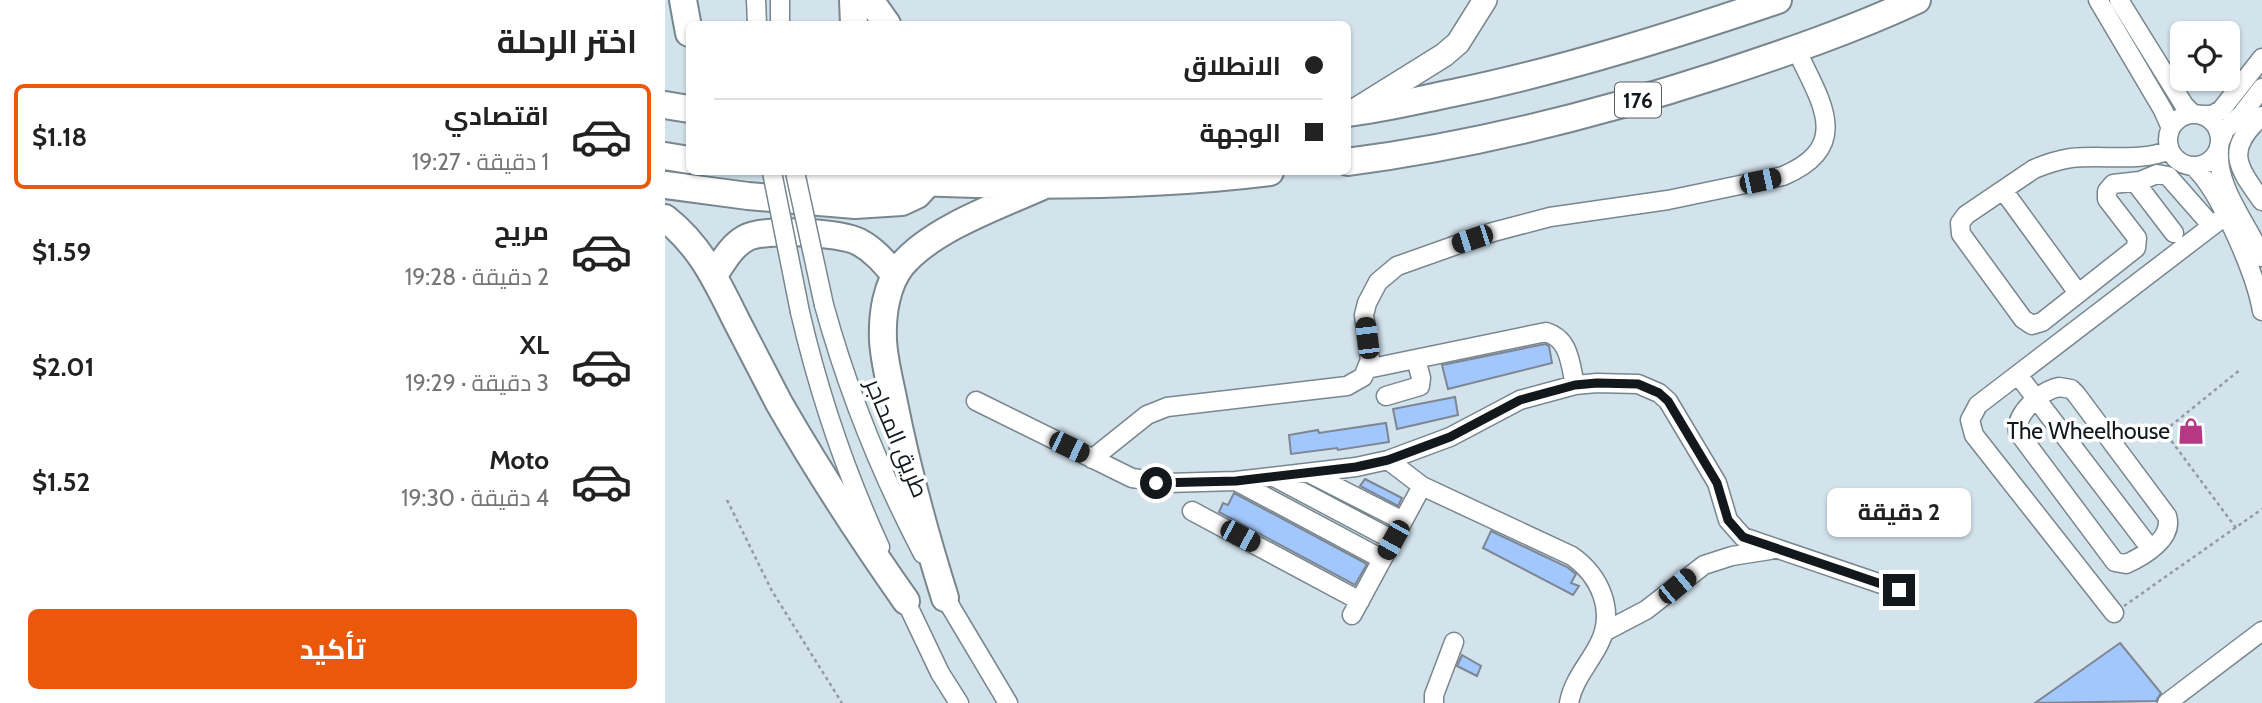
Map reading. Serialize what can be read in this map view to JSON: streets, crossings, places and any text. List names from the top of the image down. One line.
{"streets":{"highway":["176"],"street":["طريق المحاجر"]},"places":{"shop":["The Wheelhouse"]},"page":{"heading":"اختر الرحلة","banner":["الانطلاق","الوجهة"],"list":[{"name":"اقتصادي","note":"1 دقيقة · 19:27","value":"$1.18"},{"name":"مريح","note":"2 دقيقة · 19:28","value":"$1.59"},{"name":"XL","note":"3 دقيقة · 19:29","value":"$2.01"},{"name":"Moto","note":"4 دقيقة · 19:30","value":"$1.52"}],"bubble":"2 دقيقة","buttons":"تأكيد"}}
